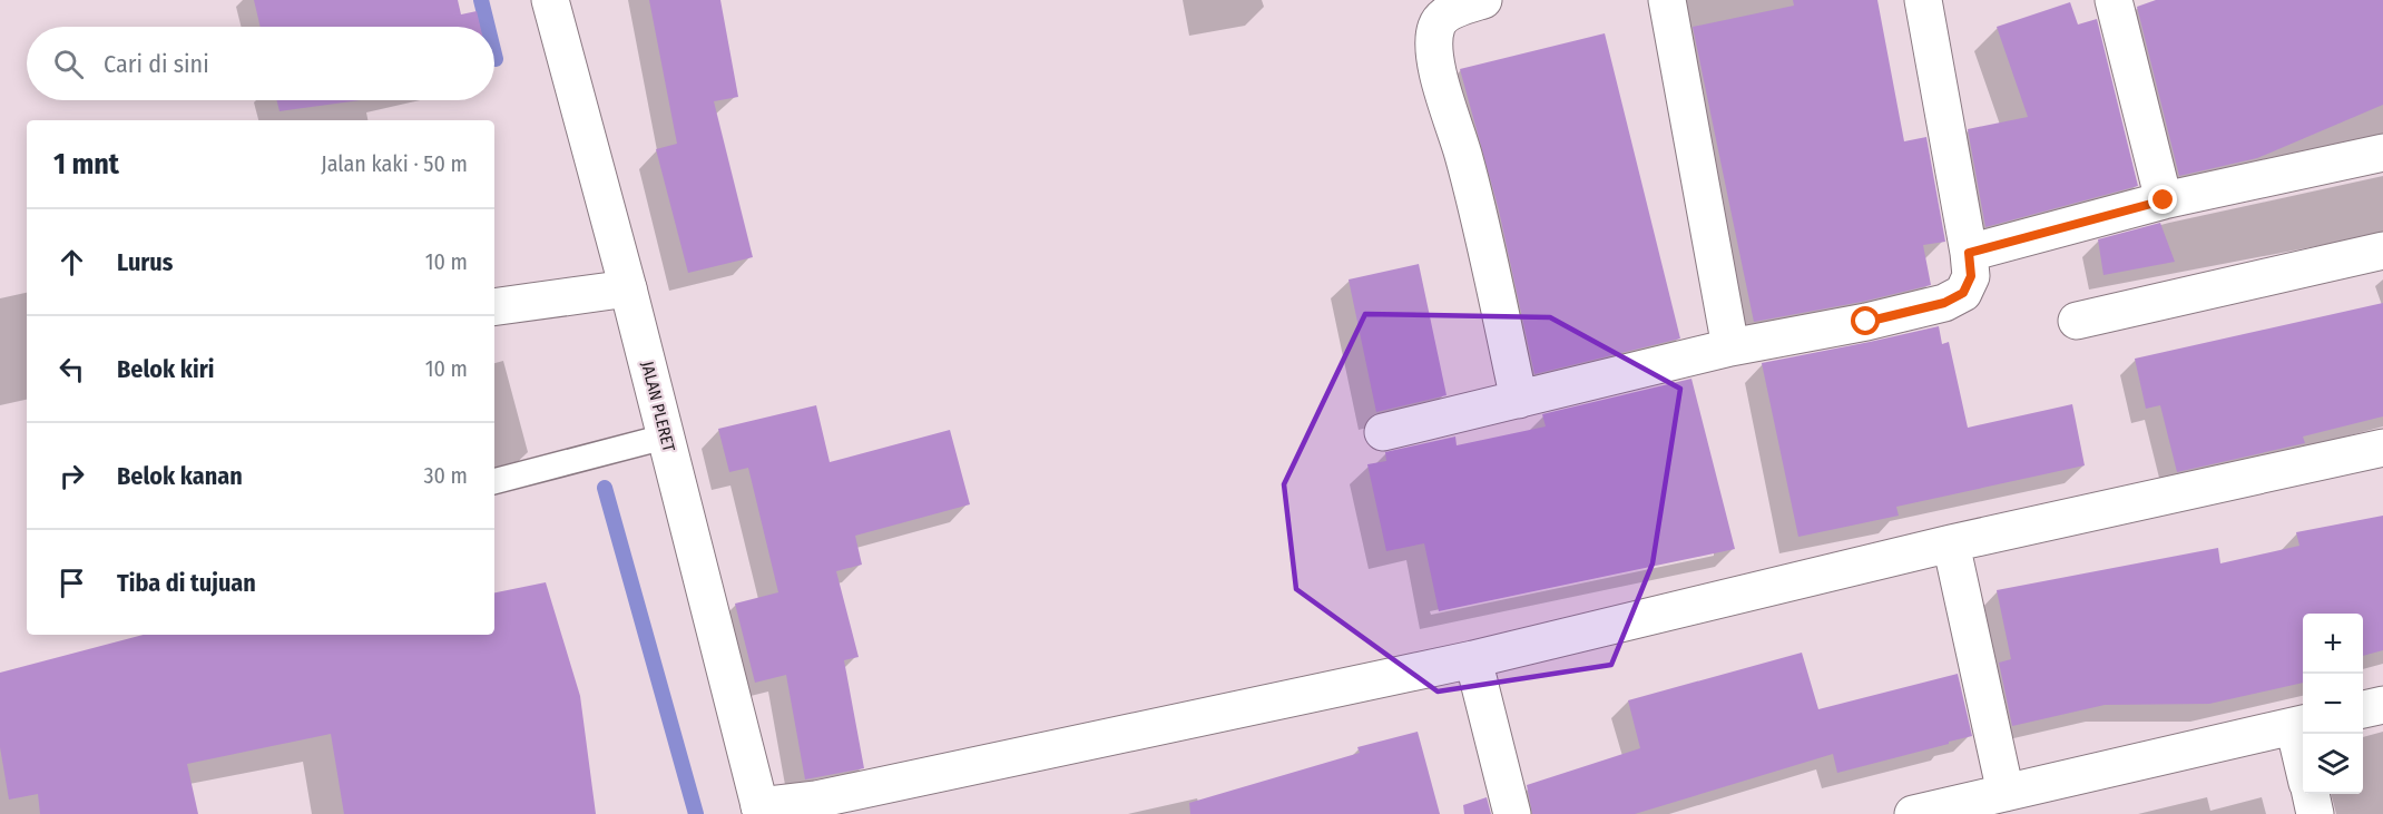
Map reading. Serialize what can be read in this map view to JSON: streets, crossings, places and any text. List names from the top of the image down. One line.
{"streets":{"street":["JALAN PLERET"]},"page":{"search":"Cari di sini","heading":["1 mnt","Jalan kaki · 50 m"],"list":[["Lurus","10 m"],["Belok kiri","10 m"],["Belok kanan","30 m"],"Tiba di tujuan"],"map_buttons":["+","−"]}}
